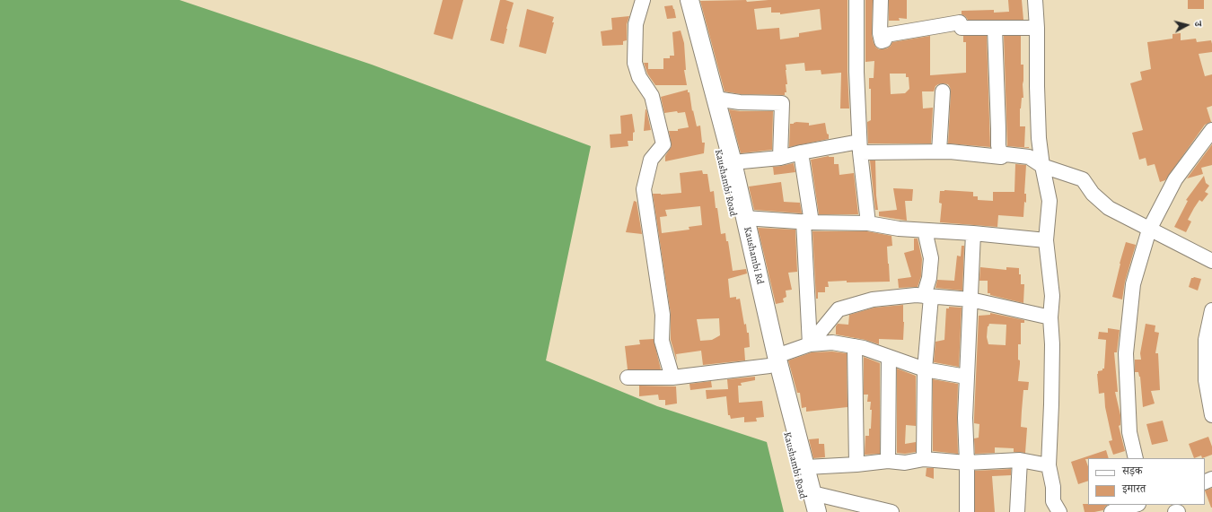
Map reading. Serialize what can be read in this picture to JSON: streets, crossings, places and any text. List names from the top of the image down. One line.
{"streets":{"main road":["Kaushambi Road","Kaushambi Rd"]},"crossings":[["Kaushambi Road","Kaushambi Rd"]],"legend":["सड़क","इमारत"],"north":"right"}
